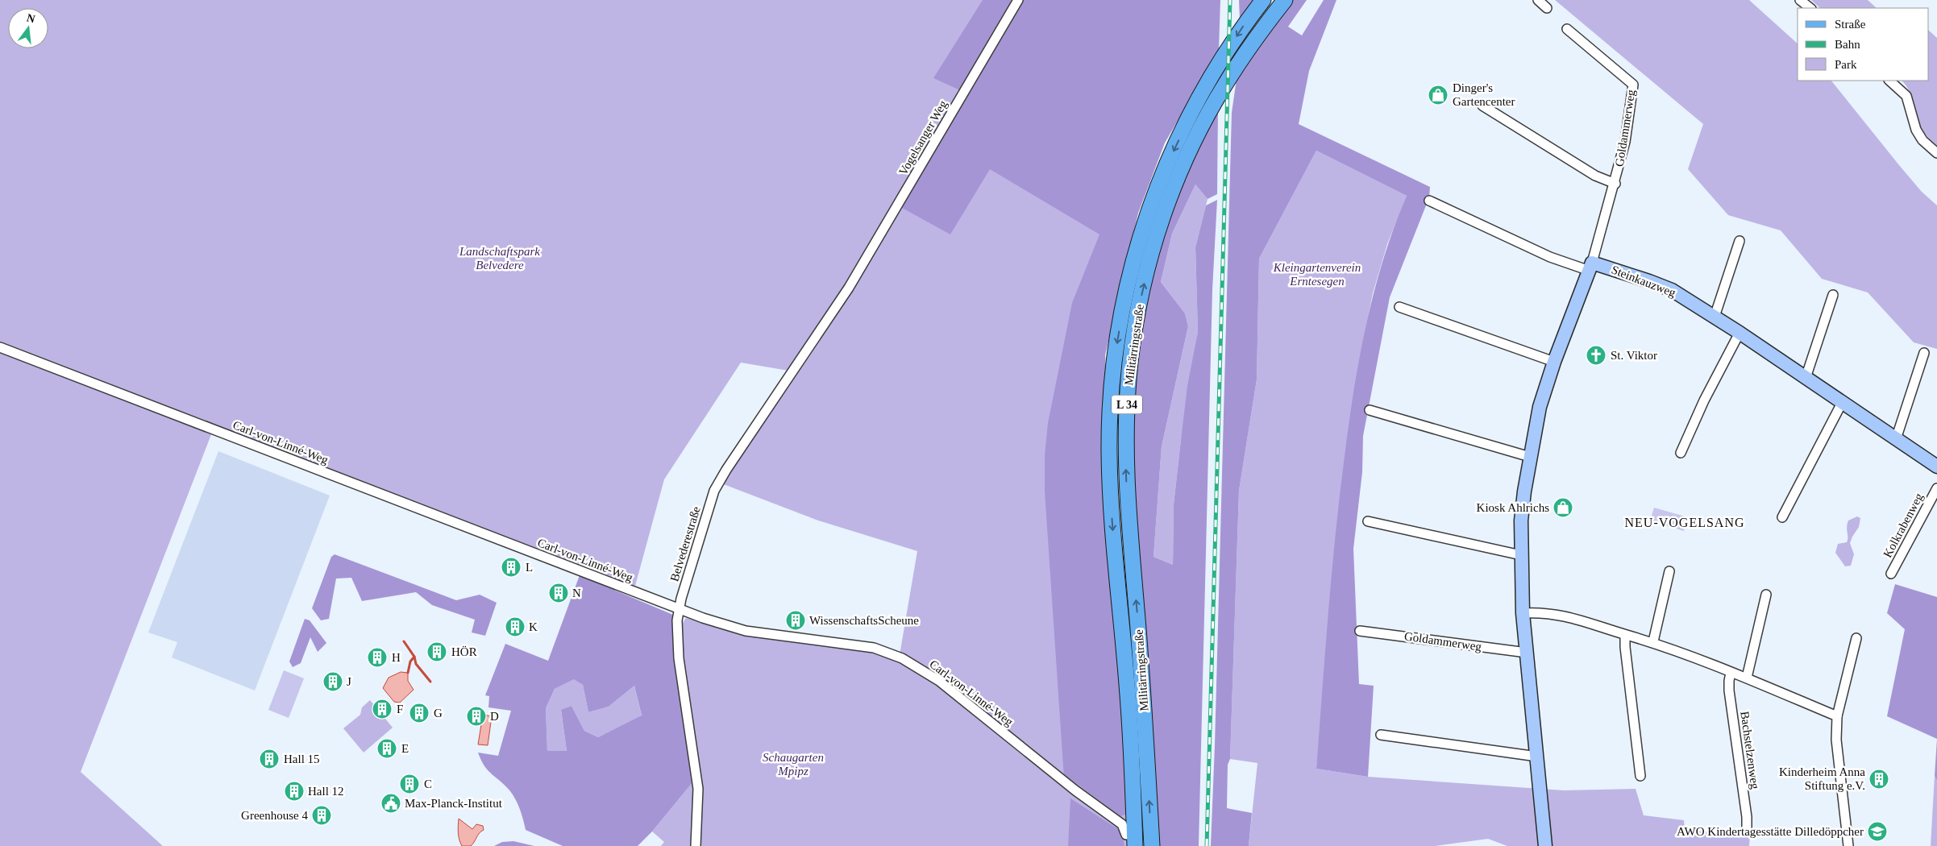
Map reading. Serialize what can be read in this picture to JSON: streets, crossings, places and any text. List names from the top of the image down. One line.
{"streets":{"main road":["Militärringstraße","L 34"],"street":["Goldammerweg","Vogelsanger Weg","Steinkauzweg","Carl-von-Linné-Weg","Kolkrabenweg","Belvederestraße","Bachstelzenweg"]},"crossings":[["Goldammerweg","Steinkauzweg"],["Vogelsanger Weg","Belvederestraße"],["Militärringstraße","Carl-von-Linné-Weg"],["Carl-von-Linné-Weg","Belvederestraße"]],"districts":["NEU-VOGELSANG"],"parks":["Landschaftspark Belvedere","Kleingartenverein Erntesegen","Schaugarten Mpipz"],"places":{"shop":["Dinger's Gartencenter","Kiosk Ahlrichs"],"church":["St. Viktor"],"building":["L","N","WissenschaftsScheune","K","HÖR","H","J","F","G","D","E","Hall 15","Kinderheim Anna Stiftung e.V.","C","Hall 12","Greenhouse 4"],"public building":["Max-Planck-Institut"],"school or university":["AWO Kindertagesstätte Dilledöppcher"]},"legend":["Straße","Bahn","Park"],"north":"top"}
